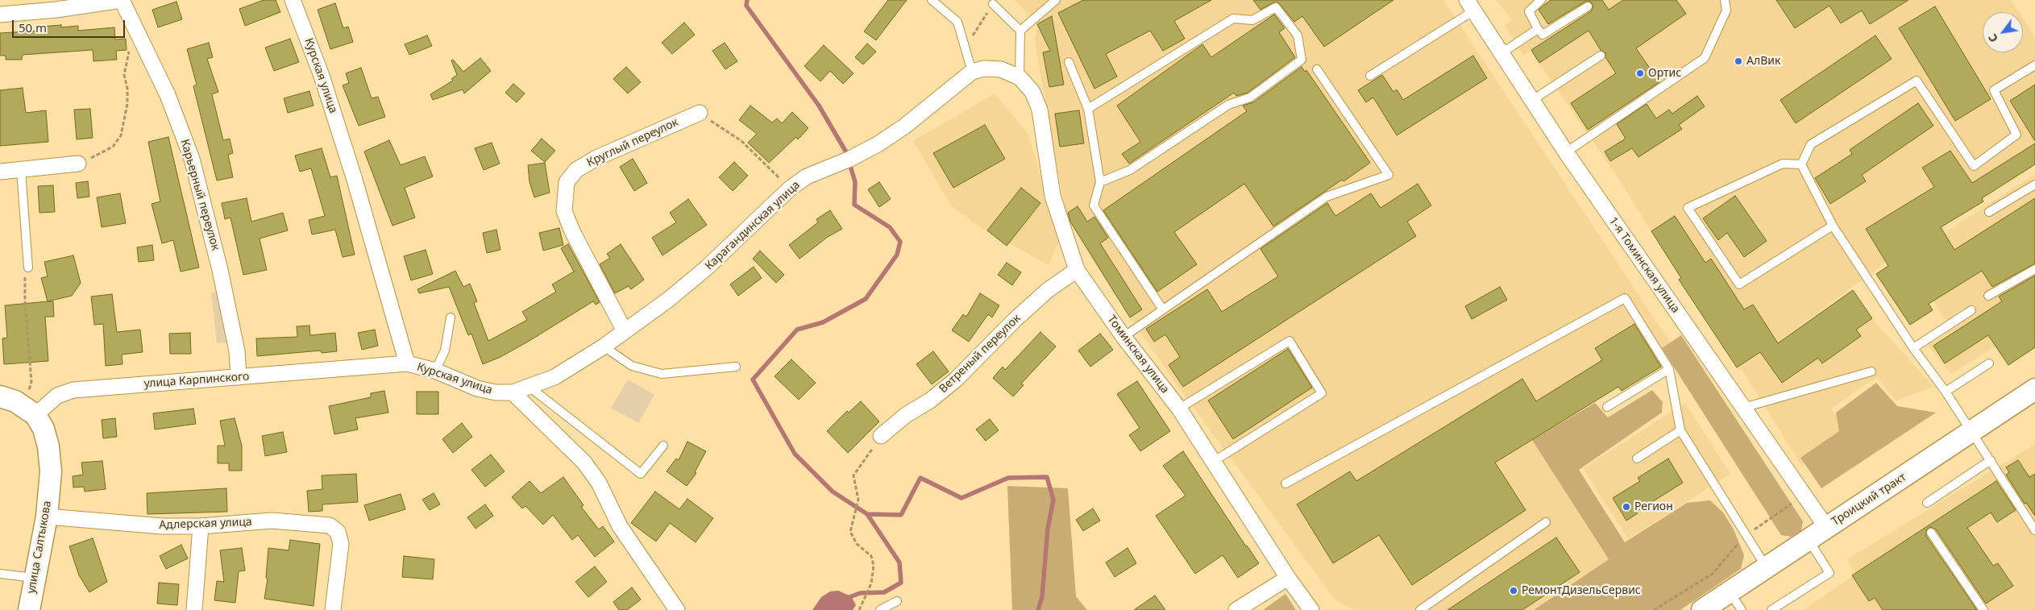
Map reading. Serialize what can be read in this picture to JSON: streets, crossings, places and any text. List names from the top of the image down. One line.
{"streets":{"main road":["Троицкий тракт","улица Салтыкова"],"street":["Курская улица","Круглый переулок","Карьерный переулок","Карагандинская улица","1-я Томинская улица","Ветреный переулок","Томинская улица","улица Карпинского","Адлерская улица"]},"crossings":[["Курская улица","Карагандинская улица"],["Курская улица","улица Карпинского"],["Круглый переулок","Карагандинская улица"],["Карьерный переулок","улица Карпинского"],["1-я Томинская улица","Троицкий тракт"],["Ветреный переулок","Томинская улица"],["улица Карпинского","улица Салтыкова"],["Адлерская улица","улица Салтыкова"]],"places":["АлВик","Ортис","Регион","РемонтДизельСервис"],"scale_bar":"50 m","north":"bottom left"}
